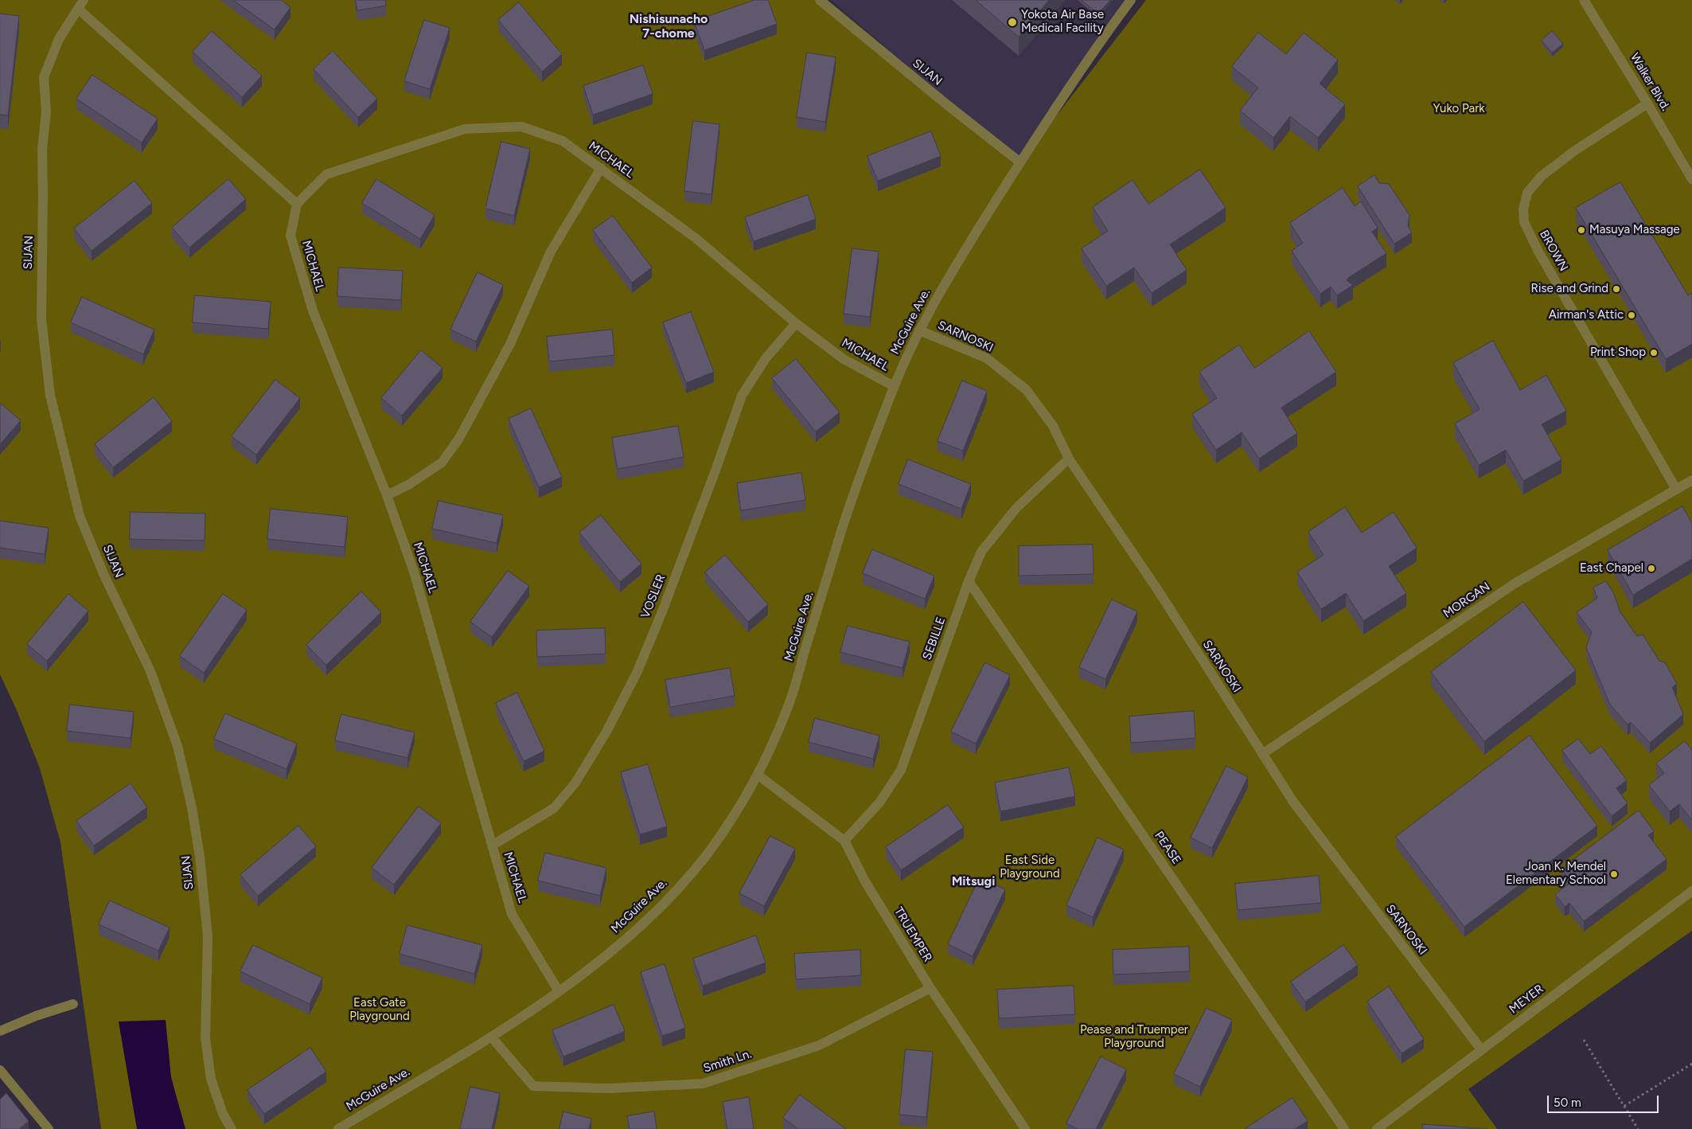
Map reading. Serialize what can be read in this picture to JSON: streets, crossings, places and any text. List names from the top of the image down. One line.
{"streets":{"street":["SIJAN","Walker Blvd.","MICHAEL","BROWN","McGuire Ave.","SARNOSKI","VOSLER","MORGAN","SEBILLE","PEASE","TRUEMPER","MEYER","Smith Ln."]},"crossings":[["SIJAN","McGuire Ave."],["Walker Blvd.","BROWN"],["MICHAEL","McGuire Ave."],["MICHAEL","VOSLER"],["BROWN","MORGAN"],["McGuire Ave.","SARNOSKI"],["McGuire Ave.","TRUEMPER"],["McGuire Ave.","Smith Ln."],["SARNOSKI","MORGAN"],["SARNOSKI","SEBILLE"],["SARNOSKI","MEYER"],["SEBILLE","PEASE"],["SEBILLE","TRUEMPER"],["TRUEMPER","Smith Ln."]],"districts":["Nishisunacho 7-chome","Mitsugi"],"parks":["Yuko Park","East Side Playground","East Gate Playground","Pease and Truemper Playground"],"places":["Yokota Air Base Medical Facility","Masuya Massage","Rise and Grind","Airman's Attic","Print Shop","East Chapel","Joan K. Mendel Elementary School"],"scale_bar":"50 m"}
